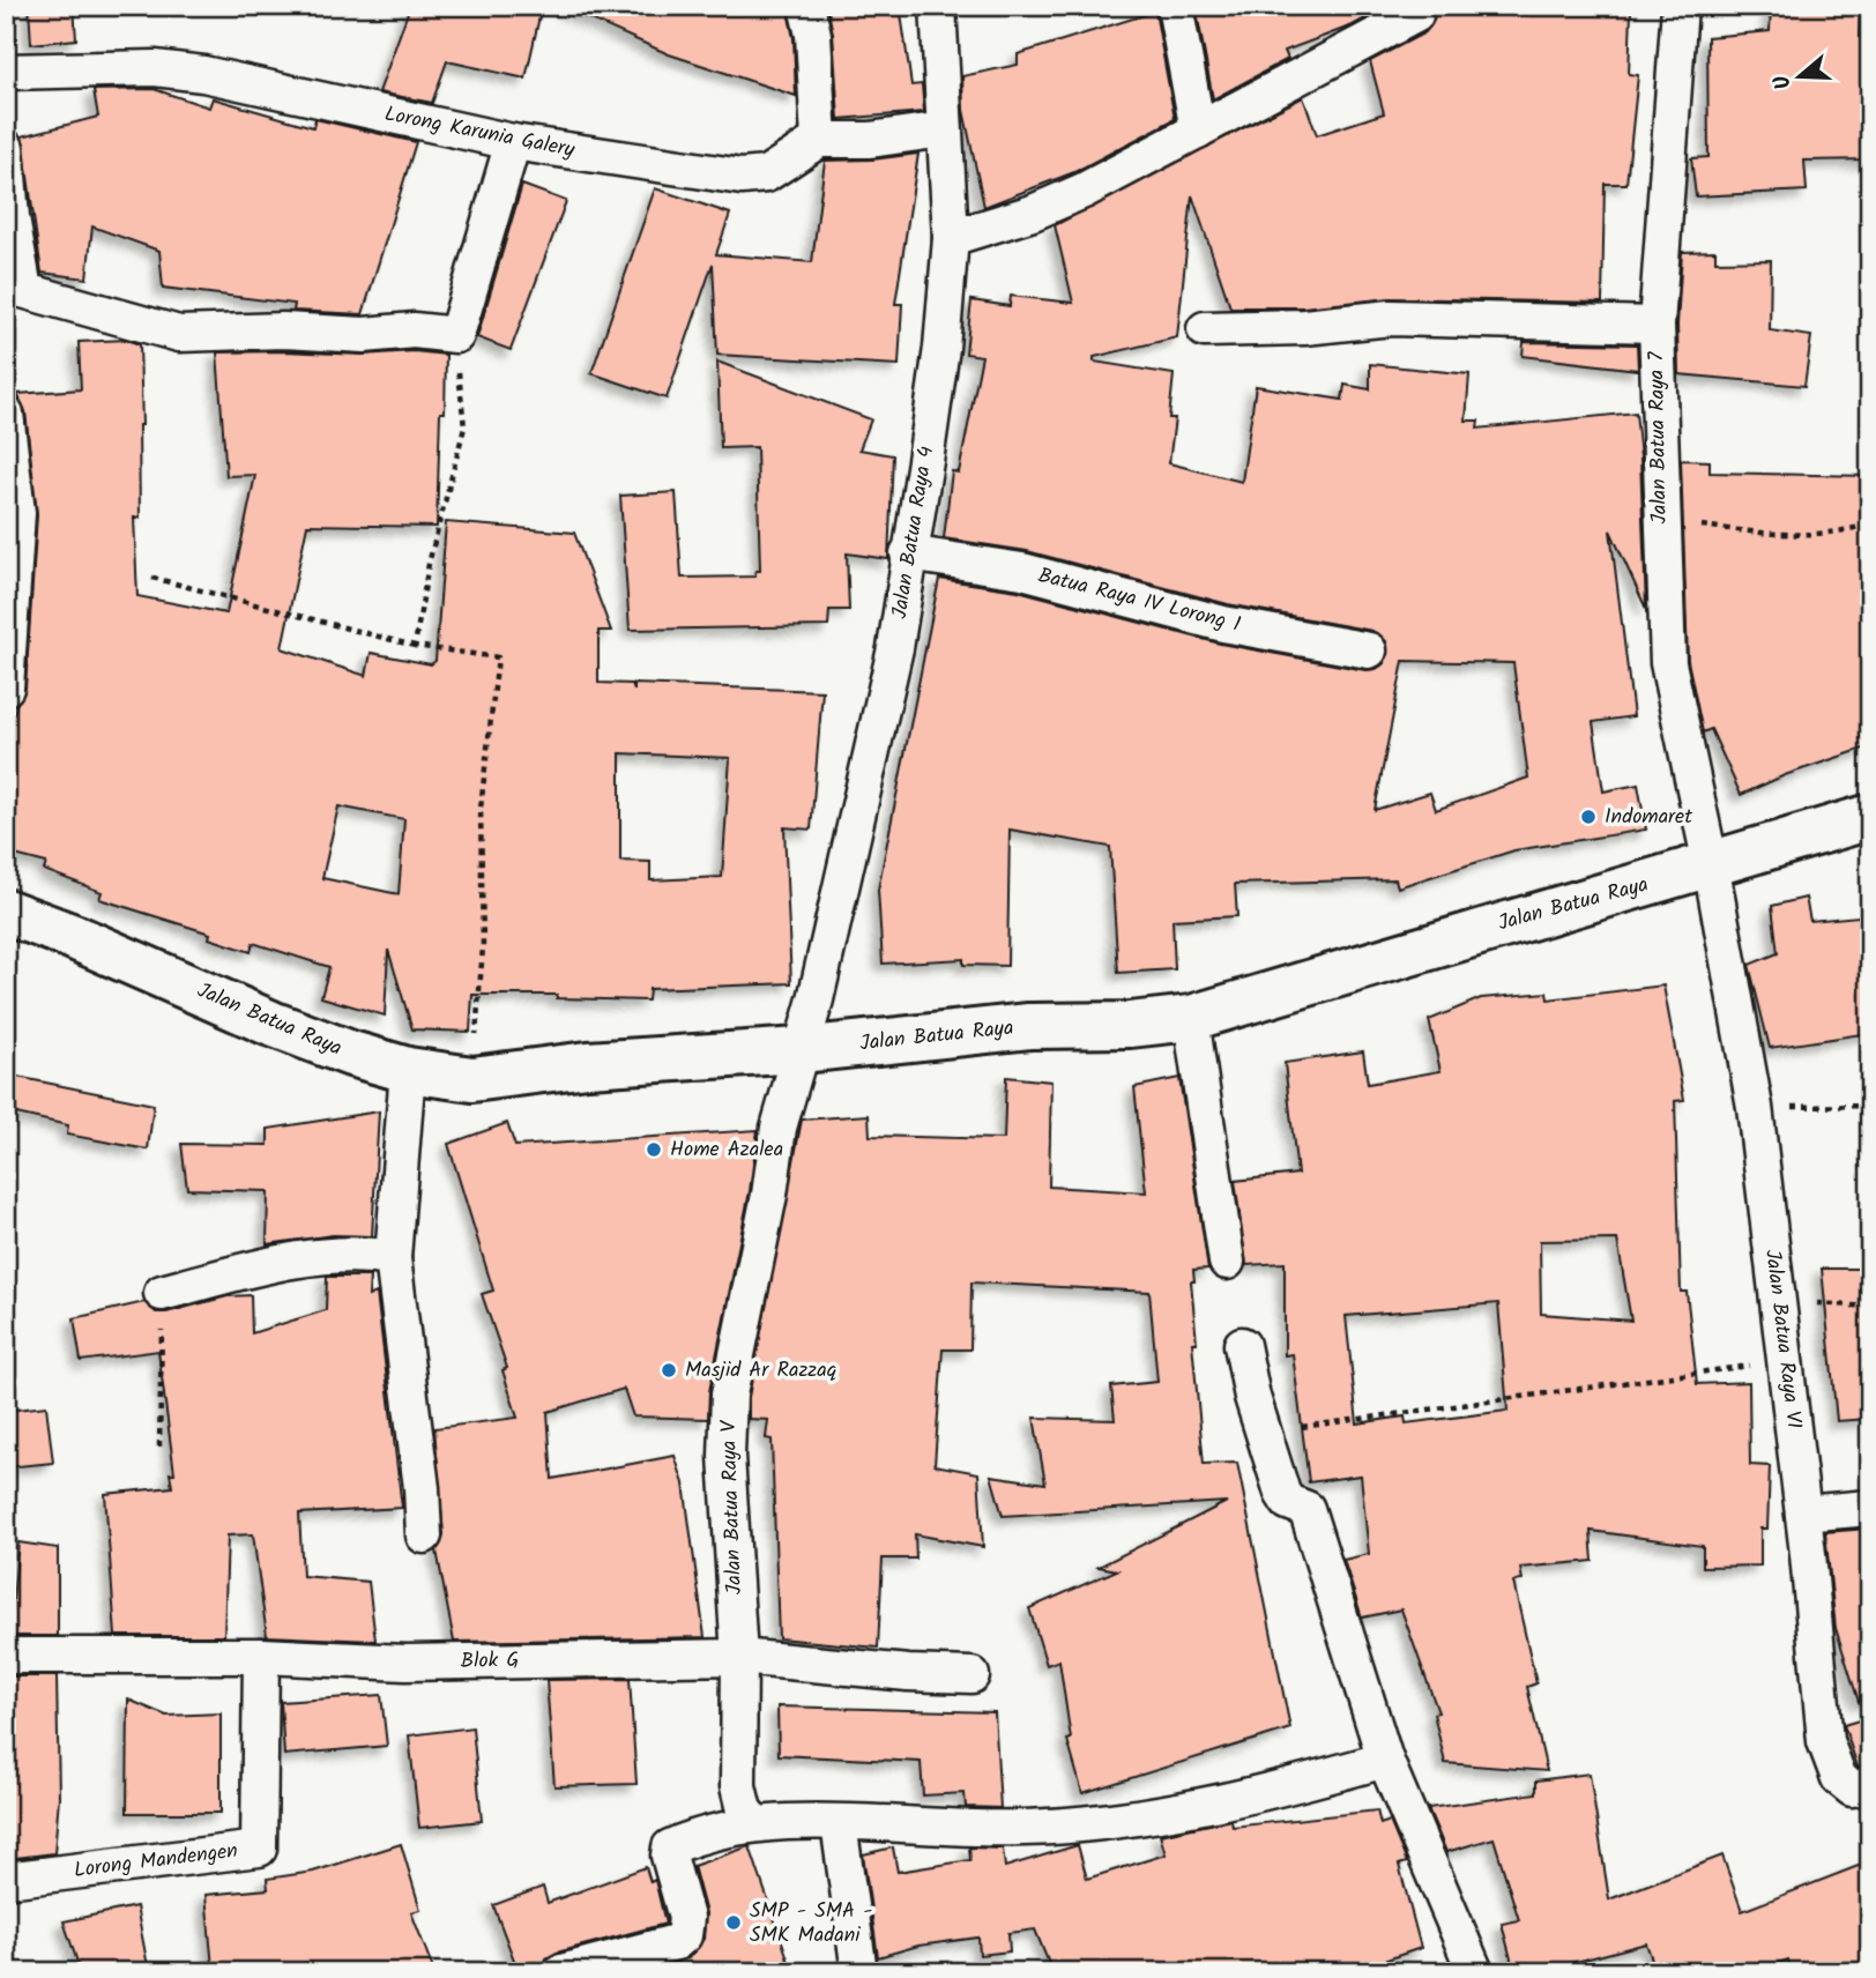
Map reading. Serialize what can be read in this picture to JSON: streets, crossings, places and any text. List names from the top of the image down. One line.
{"streets":{"main road":["Jalan Batua Raya"],"street":["Lorong Karunia Galery","Jalan Batua Raya 7","Jalan Batua Raya 4","Batua Raya IV Lorong 1","Jalan Batua Raya VI","Jalan Batua Raya V","Blok G","Lorong Mandengen"]},"crossings":[["Jalan Batua Raya 7","Jalan Batua Raya"],["Jalan Batua Raya 7","Jalan Batua Raya VI"],["Jalan Batua Raya 4","Batua Raya IV Lorong 1"],["Jalan Batua Raya 4","Jalan Batua Raya"],["Jalan Batua Raya 4","Jalan Batua Raya V"],["Jalan Batua Raya","Jalan Batua Raya VI"],["Jalan Batua Raya","Jalan Batua Raya V"],["Jalan Batua Raya V","Blok G"],["Blok G","Lorong Mandengen"]],"places":["Indomaret","Home Azalea","Masjid Ar Razzaq","SMP - SMA - SMK Madani"],"north":"left"}
